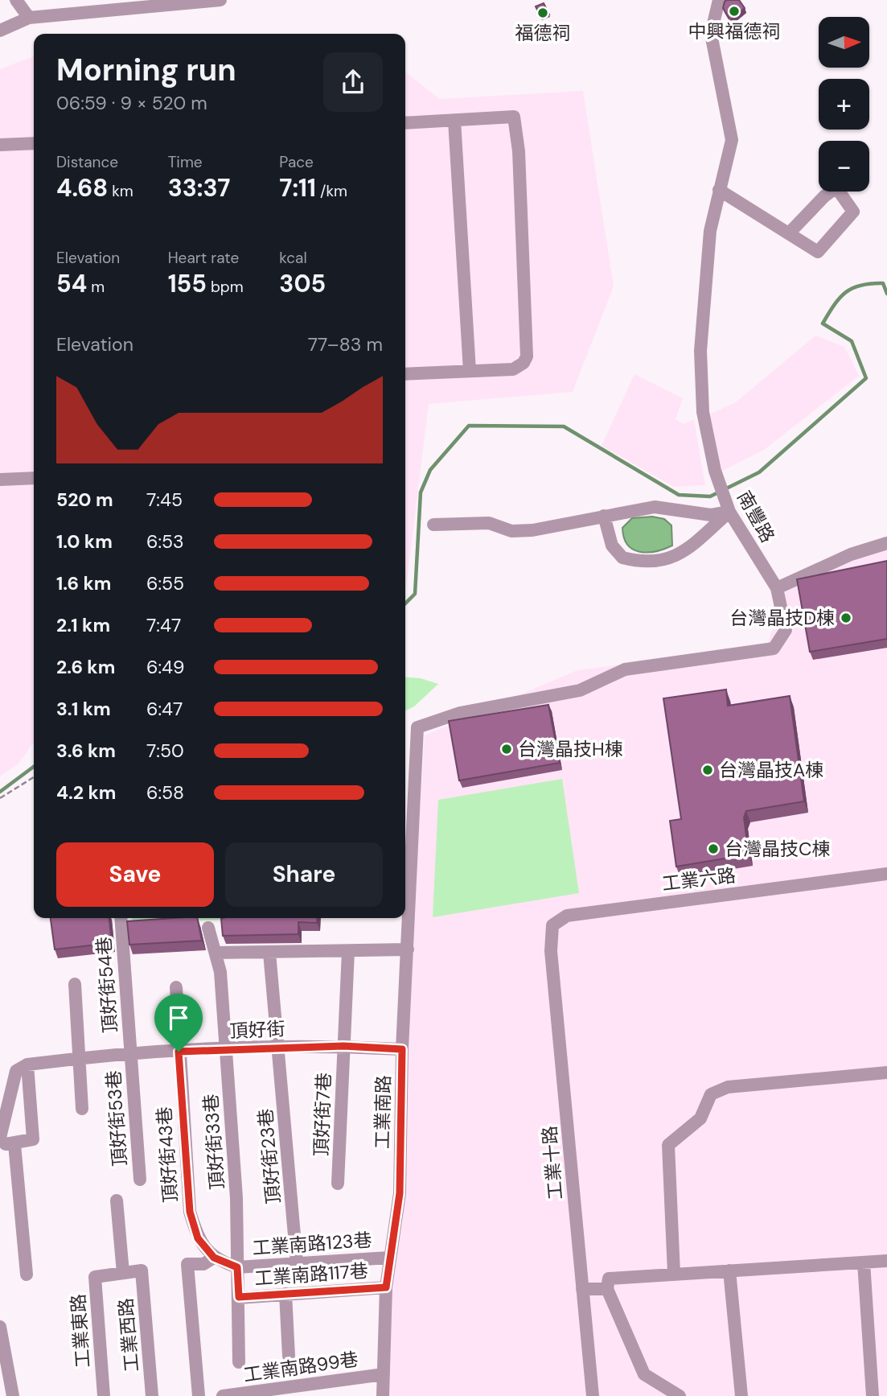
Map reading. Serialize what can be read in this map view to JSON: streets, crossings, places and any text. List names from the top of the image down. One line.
{"streets":{"street":["南豐路","工業六路","頂好街54巷","頂好街","工業南路","頂好街7巷","頂好街53巷","頂好街33巷","頂好街43巷","頂好街23巷","工業十路","工業南路123巷","工業南路117巷","工業東路","工業西路","工業南路99巷"]},"crossings":[["南豐路","工業南路"],["工業六路","工業十路"],["頂好街54巷","頂好街"],["頂好街54巷","頂好街53巷"],["頂好街","工業南路"],["頂好街","頂好街7巷"],["頂好街","頂好街53巷"],["頂好街","頂好街33巷"],["頂好街","頂好街43巷"],["頂好街","頂好街23巷"],["工業南路","工業南路123巷"],["工業南路","工業南路117巷"],["工業南路","工業南路99巷"],["頂好街33巷","工業南路123巷"],["頂好街33巷","工業南路117巷"],["頂好街23巷","工業南路123巷"],["工業東路","工業西路"]],"places":["中興福德祠","福德祠","台灣晶技D棟","台灣晶技H棟","台灣晶技A棟","台灣晶技C棟"],"north":"right","page":{"map_buttons":["+","−"],"heading":["Morning run","06:59 · 9 × 520 m"],"stats":[["Distance","4.68 km"],["Time","33:37"],["Pace","7:11 /km"],["Elevation","54 m"],["Heart rate","155 bpm"],["kcal","305"]],"chart":["Elevation","77–83 m"],"list":[{"name":"520 m","note":"7:45"},{"name":"1.0 km","note":"6:53"},{"name":"1.6 km","note":"6:55"},{"name":"2.1 km","note":"7:47"},{"name":"2.6 km","note":"6:49"},{"name":"3.1 km","note":"6:47"},{"name":"3.6 km","note":"7:50"},{"name":"4.2 km","note":"6:58"}],"buttons":["Save","Share"]}}
